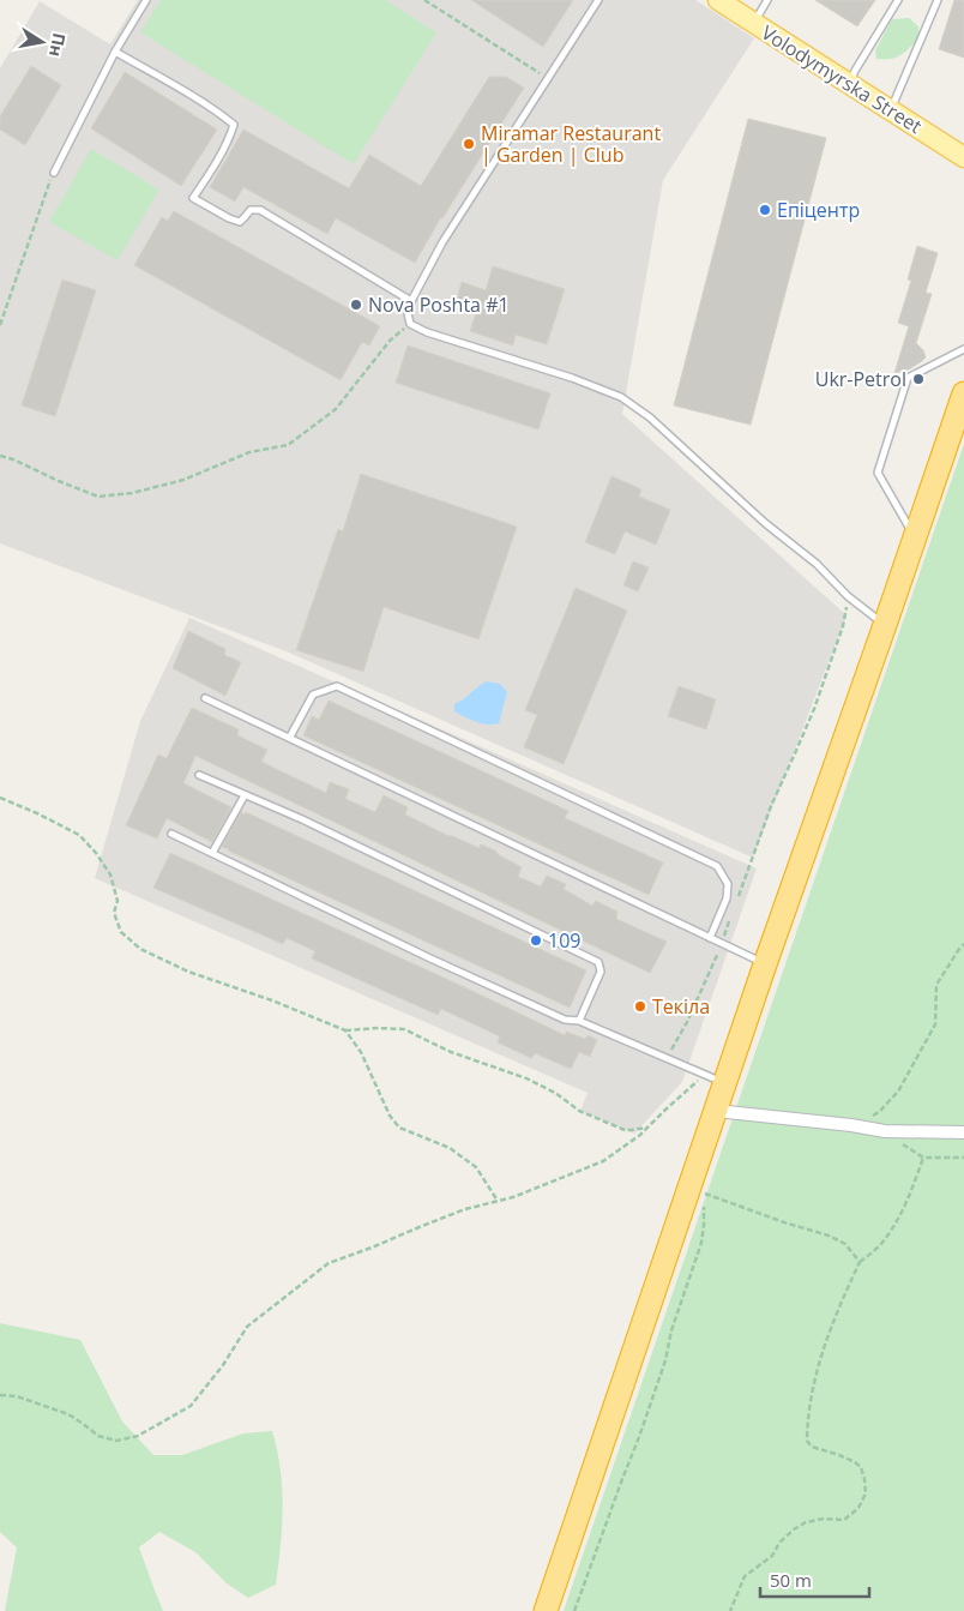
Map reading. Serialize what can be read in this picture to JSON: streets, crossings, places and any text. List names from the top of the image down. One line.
{"streets":{"main road":["Volodymyrska Street"]},"places":["Miramar Restaurant | Garden | Club","Епіцентр","Nova Poshta #1","Ukr-Petrol","109","Текіла"],"scale_bar":"50 m","north":"right"}
